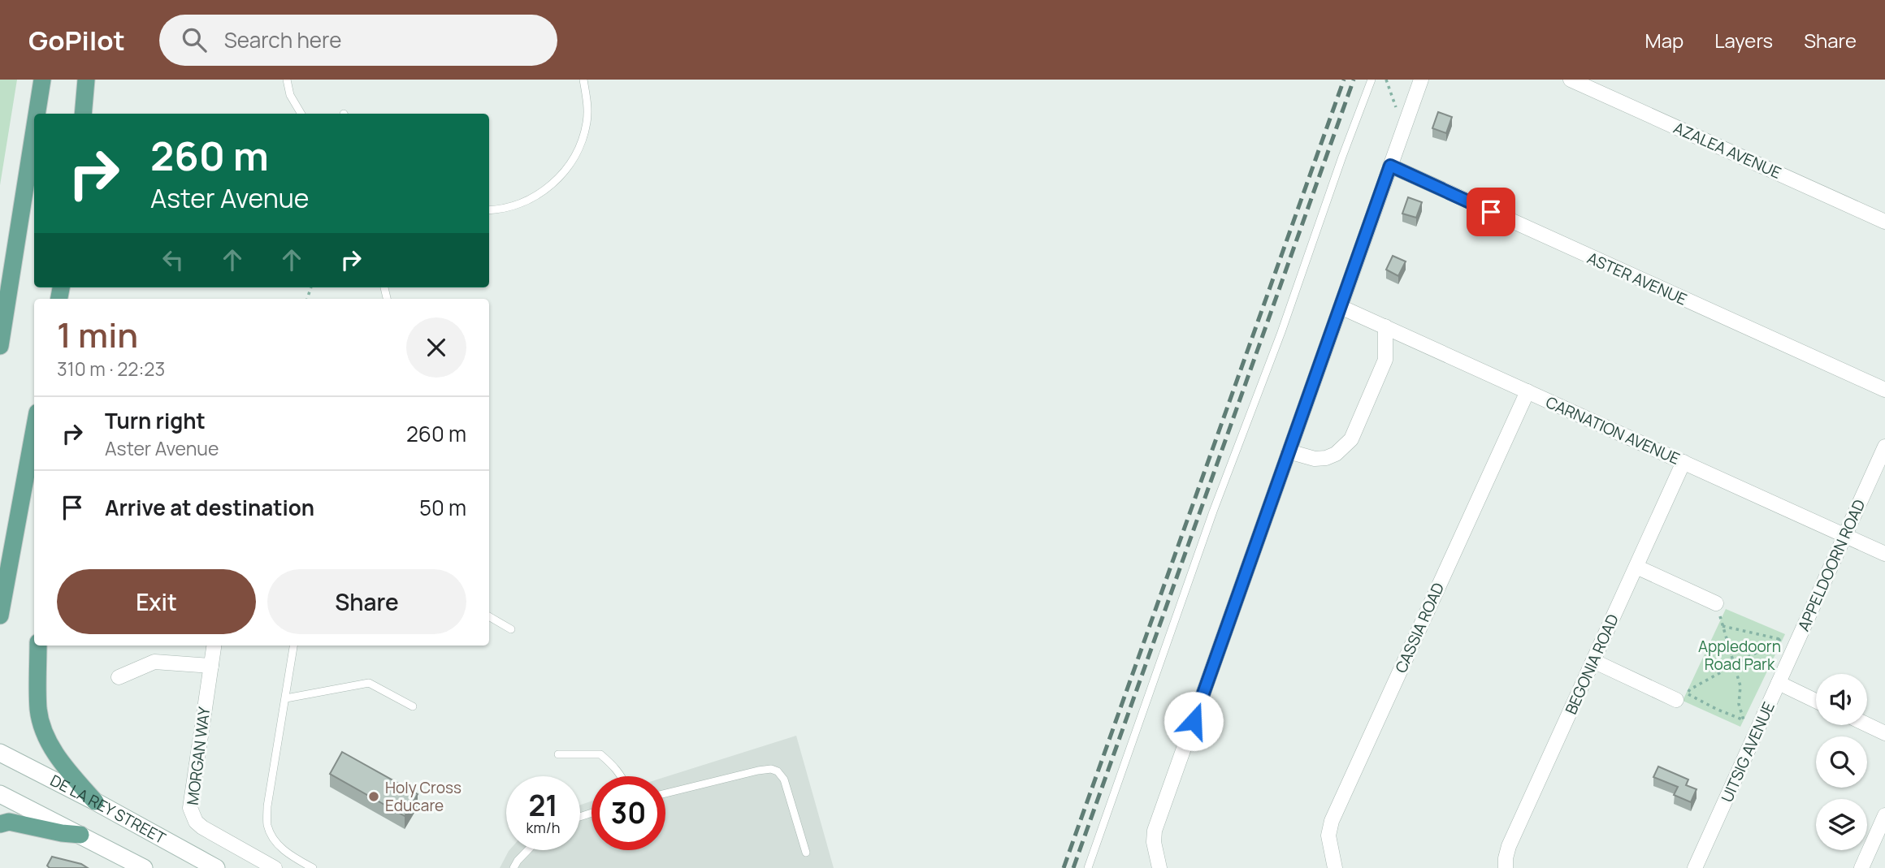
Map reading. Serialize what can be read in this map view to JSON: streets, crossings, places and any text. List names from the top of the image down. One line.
{"streets":{"main road":["DE LA REY STREET"],"street":["AZALEA AVENUE","ASTER AVENUE","CARNATION AVENUE","APPELDOORN ROAD","CASSIA ROAD","BEGONIA ROAD","UITSIG AVENUE","MORGAN WAY"]},"crossings":[["CARNATION AVENUE","APPELDOORN ROAD"],["CARNATION AVENUE","CASSIA ROAD"],["CARNATION AVENUE","BEGONIA ROAD"],["APPELDOORN ROAD","UITSIG AVENUE"]],"parks":["Appledoorn Road Park"],"places":["Holy Cross Educare"],"page":{"header":"GoPilot","search":"Search here","nav":["Map","Layers","Share"],"turn":["260 m","Aster Avenue"],"heading":["1 min","310 m · 22:23"],"list":[{"name":"Turn right","note":"Aster Avenue","value":"260 m"},{"name":"Arrive at destination","value":"50 m"}],"buttons":["Exit","Share"],"speed":"21 km/h","limit":"30"}}
